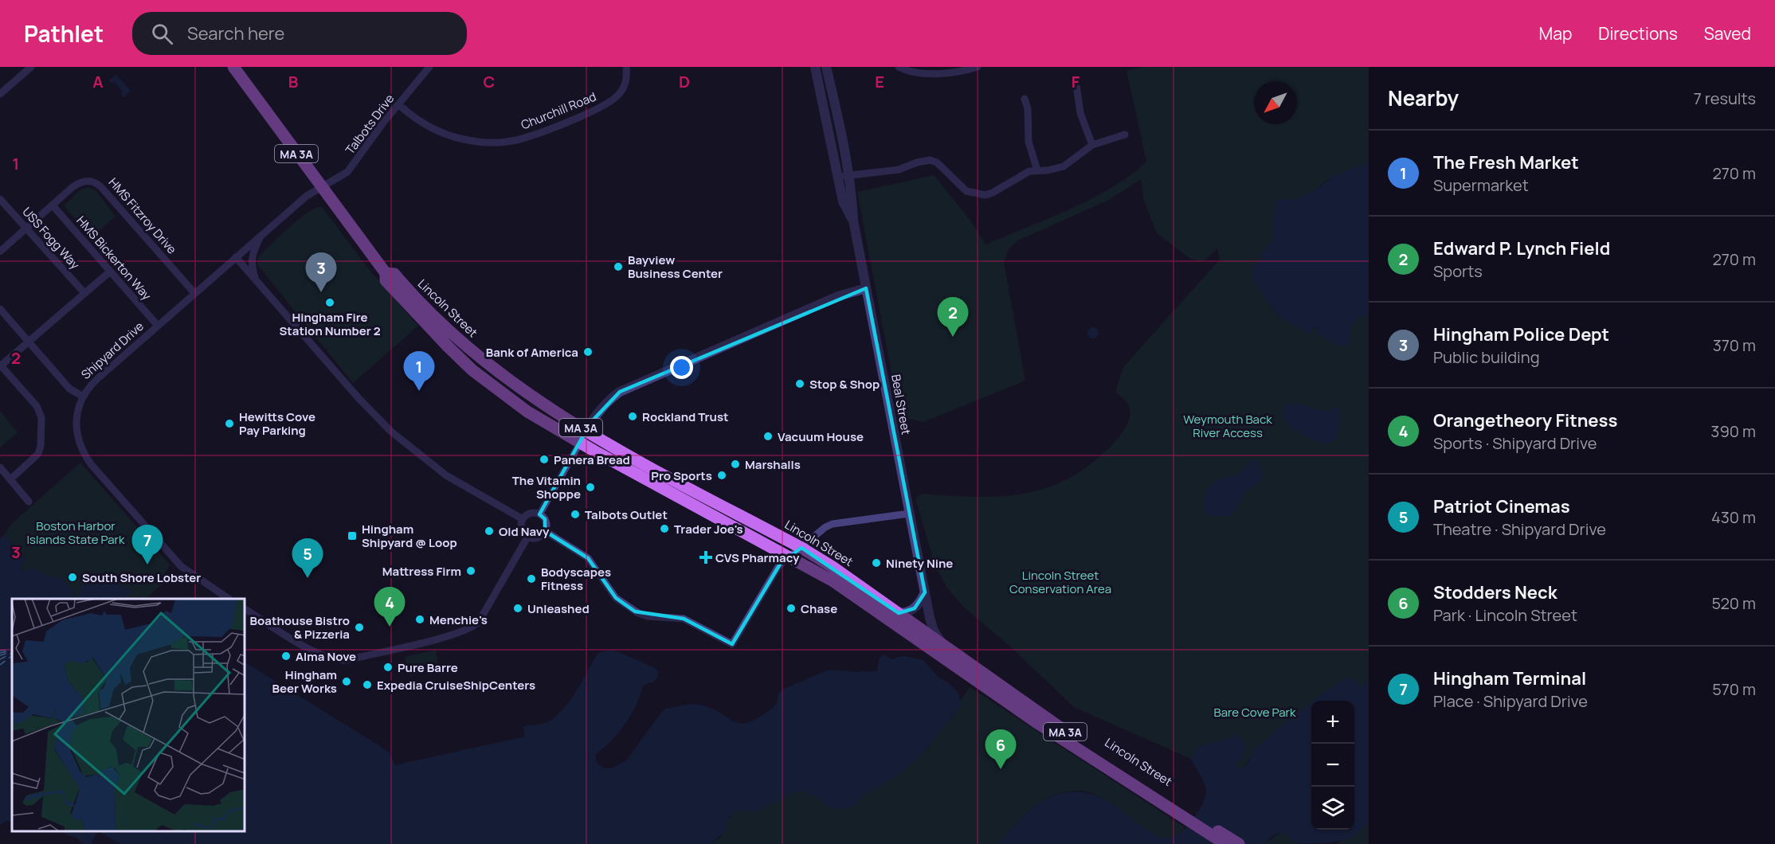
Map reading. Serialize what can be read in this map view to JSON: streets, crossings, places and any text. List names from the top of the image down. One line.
{"streets":{"main road":["MA 3A","Lincoln Street"],"street":["Churchill Road","Talbots Drive","HMS Fitzroy Drive","USS Fogg Way","HMS Bickerton Way","Shipyard Drive","Beal Street"]},"crossings":[["Churchill Road","Talbots Drive"],["Talbots Drive","Lincoln Street"],["Talbots Drive","Shipyard Drive"],["HMS Fitzroy Drive","USS Fogg Way"],["HMS Fitzroy Drive","HMS Bickerton Way"],["HMS Fitzroy Drive","Shipyard Drive"],["HMS Bickerton Way","Shipyard Drive"],["Lincoln Street","Shipyard Drive"],["Lincoln Street","Beal Street"]],"parks":["Weymouth Back River Access","Boston Harbor Islands State Park","Lincoln Street Conservation Area","Bare Cove Park"],"places":{"other":["Bayview Business Center","Hingham Fire Station Number 2","Bank of America","Stop & Shop","Rockland Trust","Hewitts Cove Pay Parking","Vacuum House","Panera Bread","Marshalls","Pro Sports","The Vitamin Shoppe","Talbots Outlet","Trader Joe's","Old Navy","Ninety Nine","Mattress Firm","South Shore Lobster","Bodyscapes Fitness","Unleashed","Chase","Menchie's","Boathouse Bistro & Pizzeria","Alma Nove","Pure Barre","Hingham Beer Works","Expedia CruiseShipCenters"],"transit":["Hingham Shipyard @ Loop"],"health":["CVS Pharmacy"]},"north":"bottom left","page":{"header":"Pathlet","search":"Search here","nav":["Map","Directions","Saved"],"heading":["Nearby","7 results"],"list":[{"mark":"1","name":"The Fresh Market","note":"Supermarket","value":"270 m"},{"mark":"2","name":"Edward P. Lynch Field","note":"Sports","value":"270 m"},{"mark":"3","name":"Hingham Police Dept","note":"Public building","value":"370 m"},{"mark":"4","name":"Orangetheory Fitness","note":"Sports · Shipyard Drive","value":"390 m"},{"mark":"5","name":"Patriot Cinemas","note":"Theatre · Shipyard Drive","value":"430 m"},{"mark":"6","name":"Stodders Neck","note":"Park · Lincoln Street","value":"520 m"},{"mark":"7","name":"Hingham Terminal","note":"Place · Shipyard Drive","value":"570 m"}],"pins":["3","2","1","7","5","4","6"],"map_buttons":["+","−"]},"grid":{"columns":["A","B","C","D","E","F"],"rows":["1","2","3"]}}
